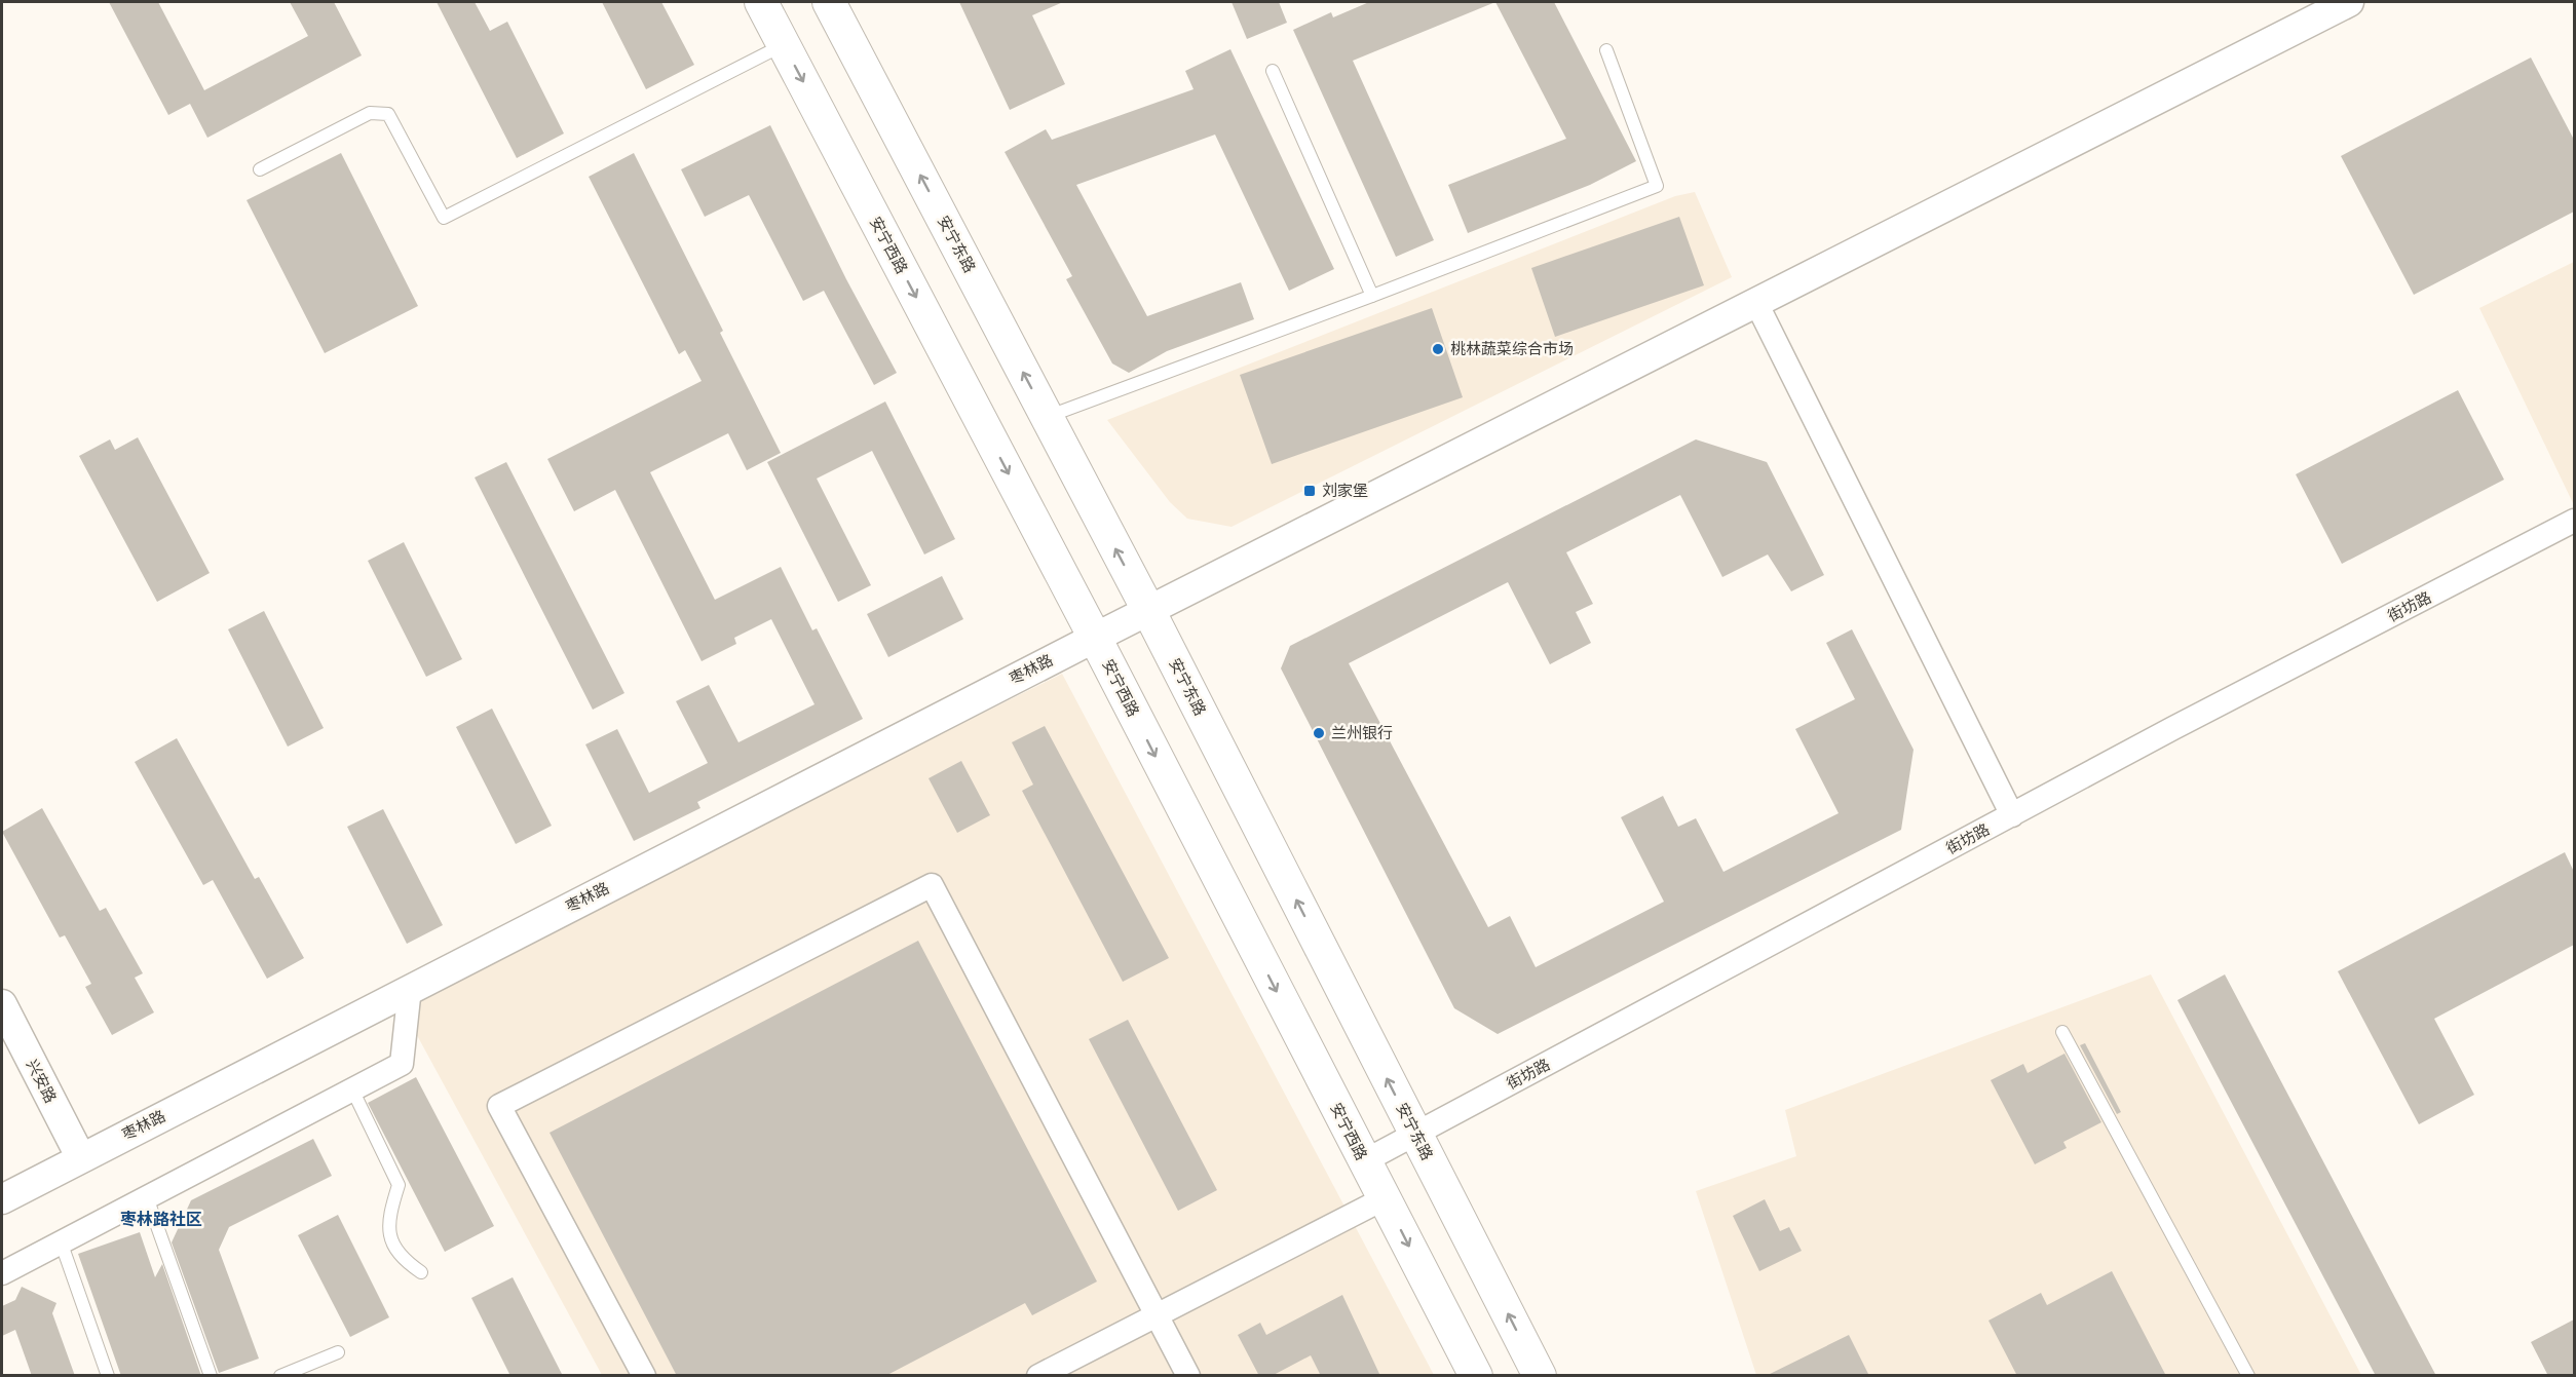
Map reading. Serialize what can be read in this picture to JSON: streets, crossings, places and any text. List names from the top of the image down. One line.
{"streets":{"main road":["安宁东路","安宁西路"],"street":["街坊路","枣林路","兴安路"]},"crossings":[["安宁东路","街坊路"],["安宁东路","枣林路"],["安宁西路","街坊路"],["安宁西路","枣林路"],["枣林路","兴安路"]],"one_way":["安宁东路","安宁西路"],"districts":["枣林路社区"],"places":{"other":["桃林蔬菜综合市场","兰州银行"],"transit":["刘家堡"]}}
